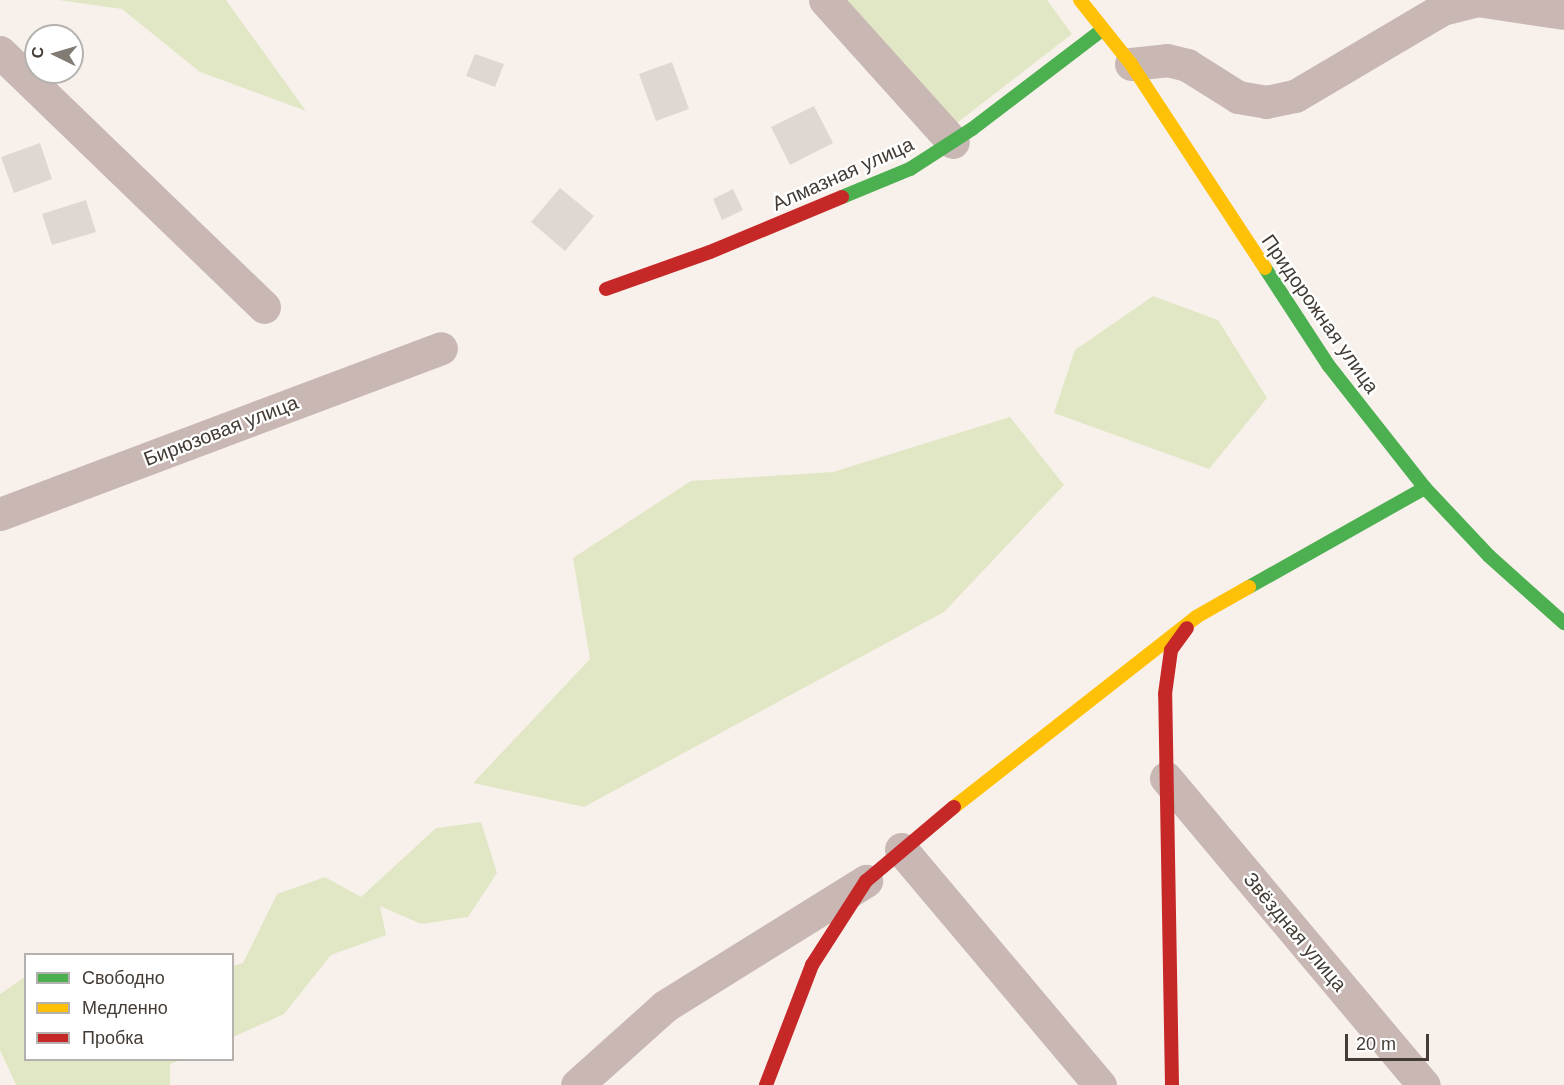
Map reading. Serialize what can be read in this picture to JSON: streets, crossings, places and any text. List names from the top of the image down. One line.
{"streets":{"street":["Алмазная улица","Придорожная улица","Бирюзовая улица","Звёздная улица"]},"crossings":[["Алмазная улица","Придорожная улица"]],"legend":["Свободно","Медленно","Пробка"],"scale_bar":"20 m","north":"left"}
